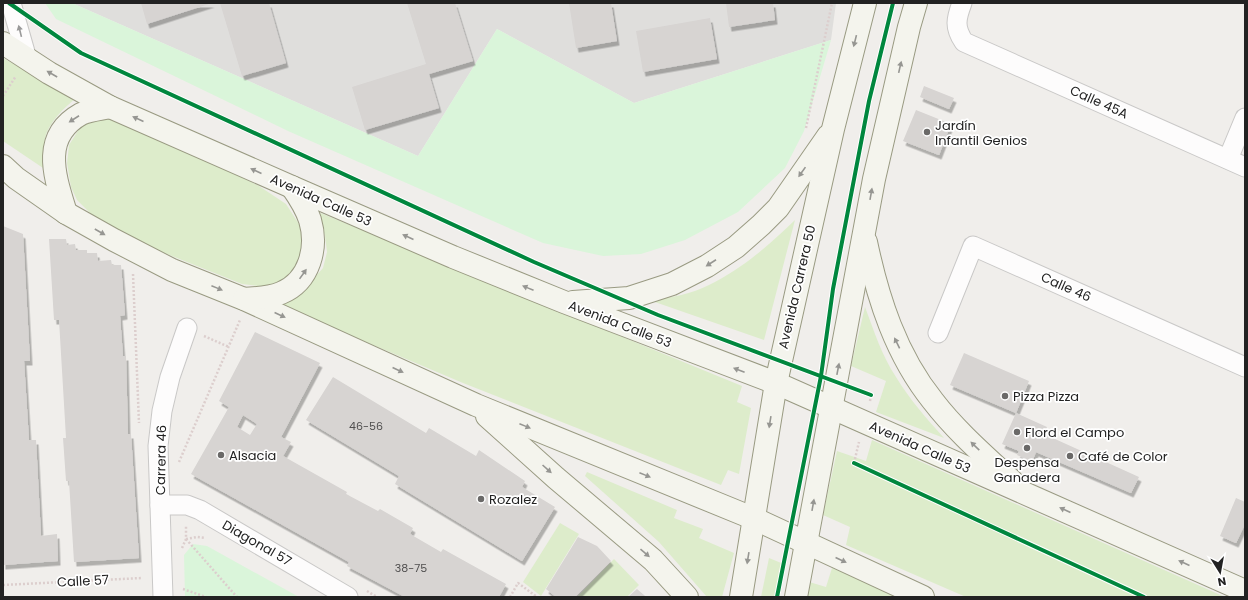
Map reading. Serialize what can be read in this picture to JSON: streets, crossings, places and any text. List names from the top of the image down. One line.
{"streets":{"main road":["Avenida Calle 53","Avenida Carrera 50"],"street":["Calle 45A","Calle 46","Carrera 46","Diagonal 57"],"path":["Calle 57"]},"crossings":[["Avenida Calle 53","Avenida Carrera 50"],["Carrera 46","Diagonal 57"],["Carrera 46","Calle 57"]],"places":["Jardín Infantil Genios","Pizza Pizza","Flord el Campo","Despensa Ganadera","Alsacia","Café de Color","Rozalez"],"house_numbers":["46-56","38-75"],"north":"bottom"}
